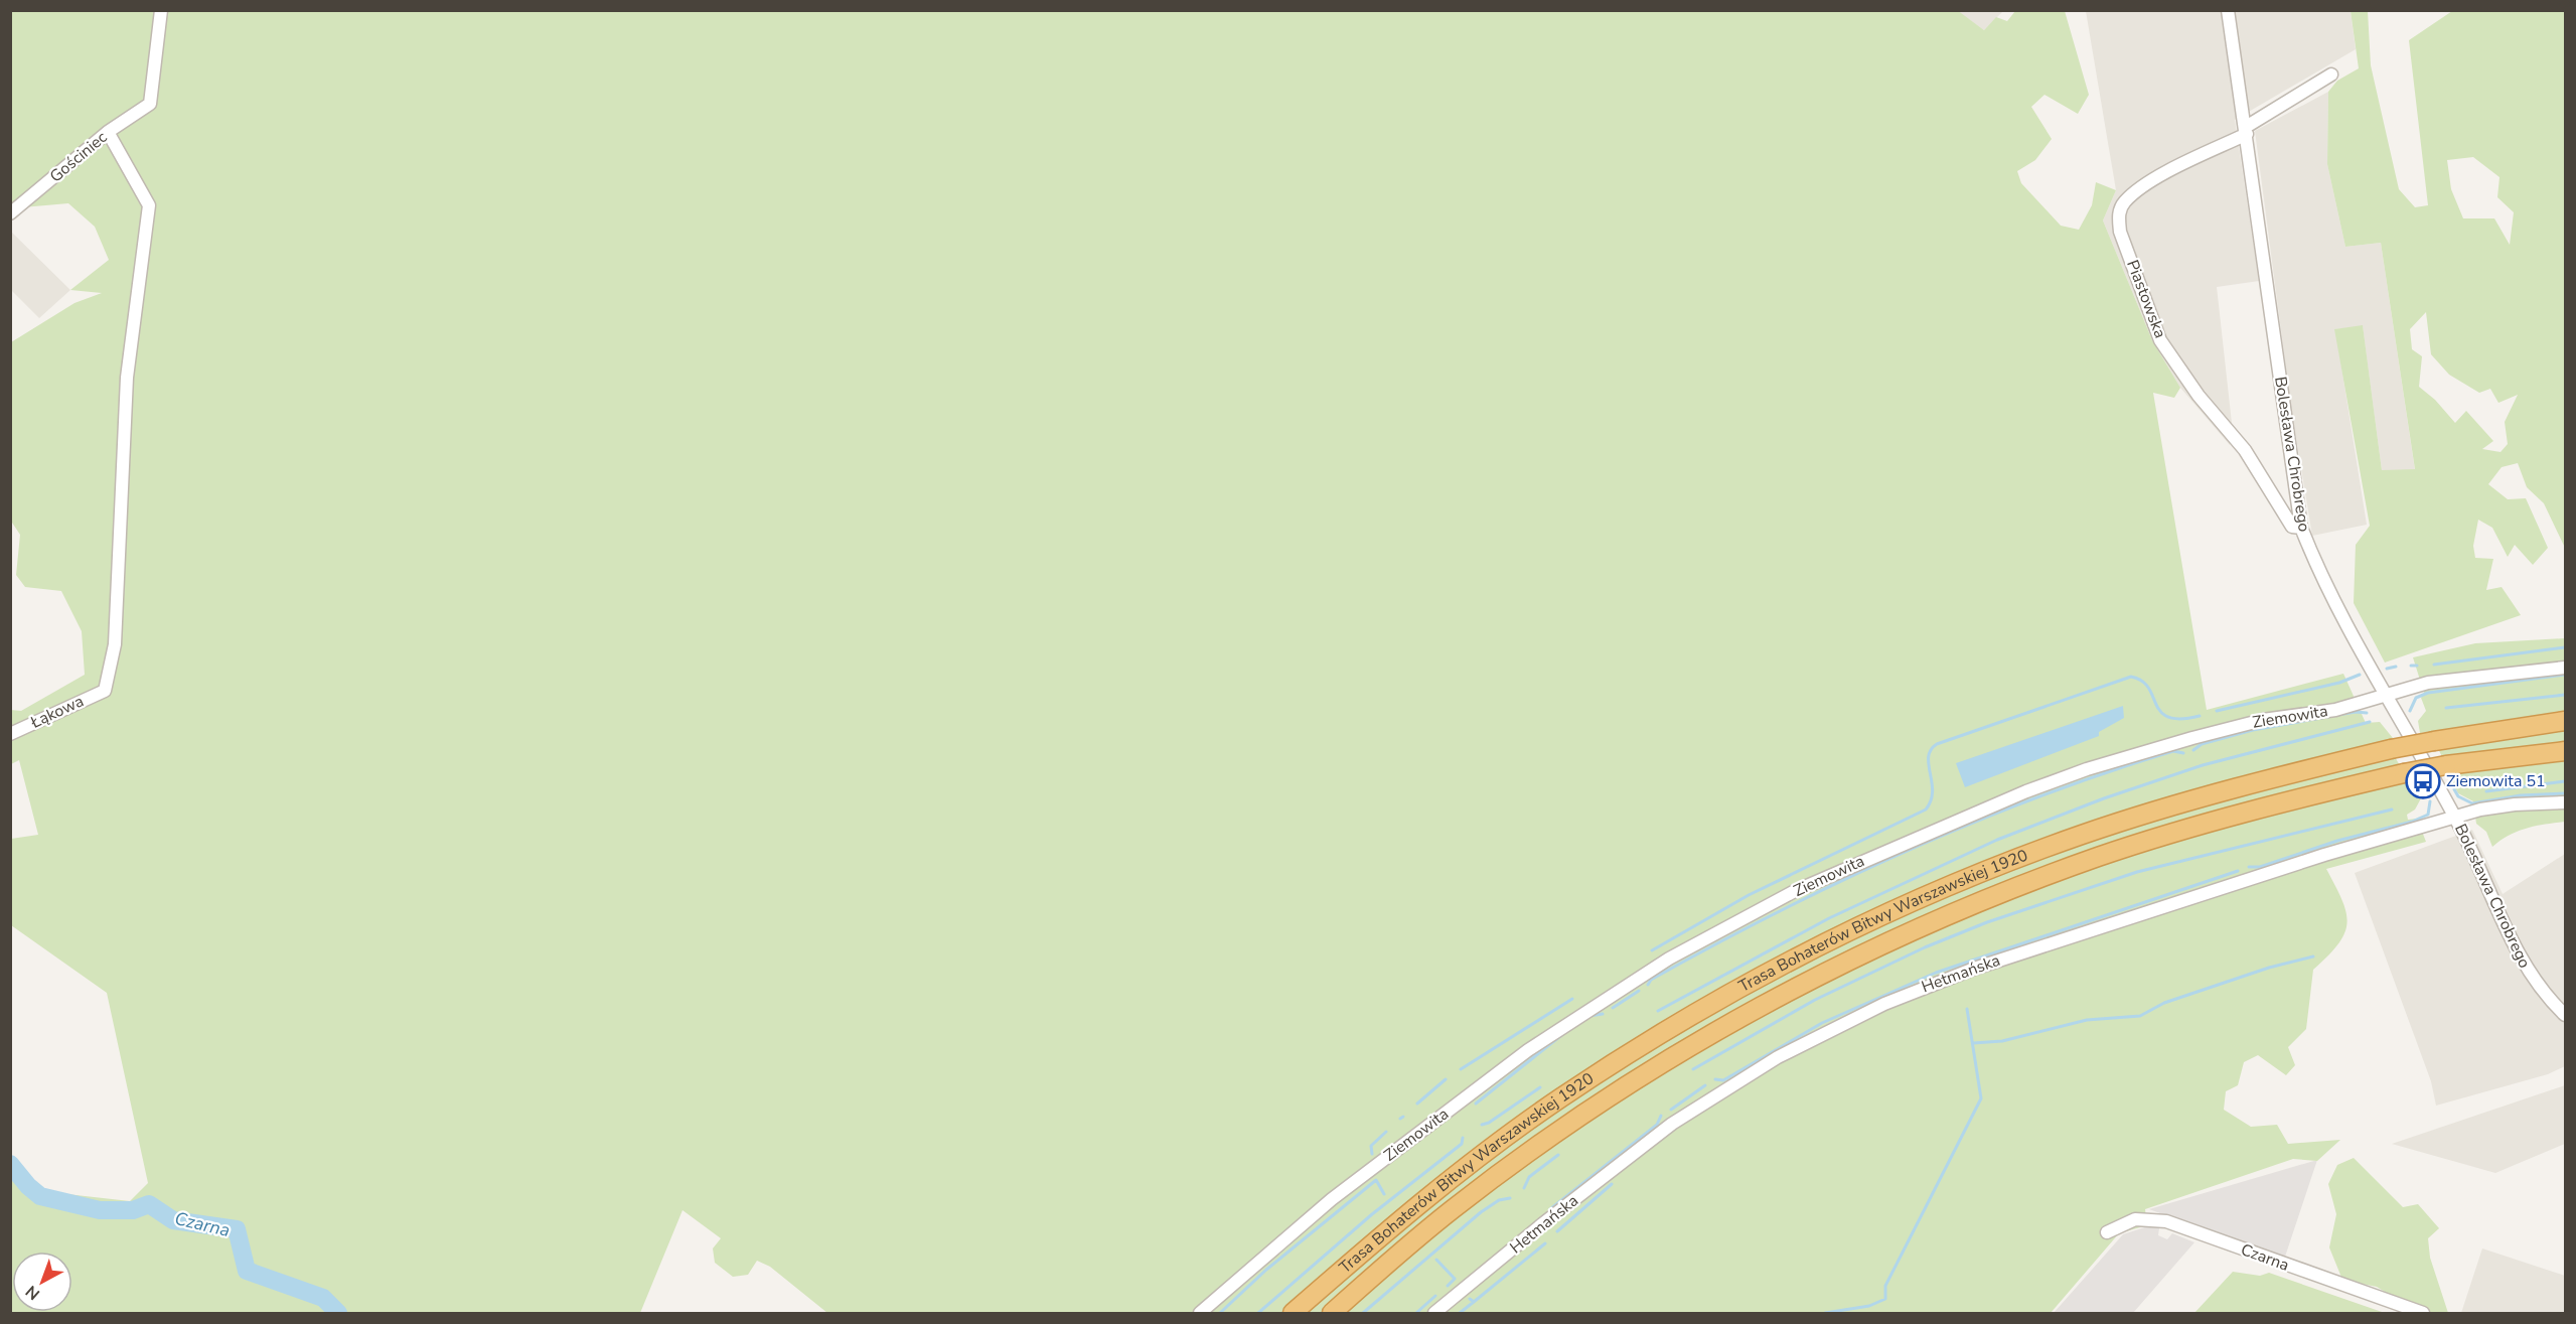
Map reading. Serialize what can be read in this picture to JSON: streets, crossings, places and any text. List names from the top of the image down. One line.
{"streets":{"highway":["Trasa Bohaterów Bitwy Warszawskiej 1920"],"street":["Gościniec","Piastowska","Bolesława Chrobrego","Łąkowa","Ziemowita","Hetmańska","Czarna"]},"crossings":[["Gościniec","Łąkowa"],["Piastowska","Bolesława Chrobrego"],["Bolesława Chrobrego","Ziemowita"],["Bolesława Chrobrego","Hetmańska"]],"water":["Czarna"],"places":{"bus stop":["Ziemowita 51"]},"north":"bottom left"}
